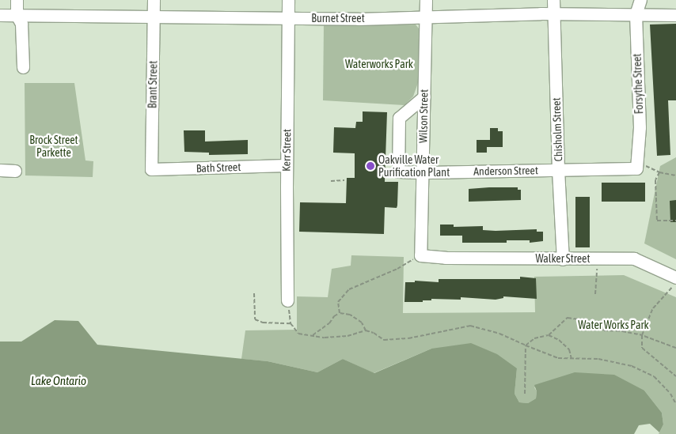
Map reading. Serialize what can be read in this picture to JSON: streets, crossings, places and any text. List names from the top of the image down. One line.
{"streets":{"street":["Burnet Street","Forsythe Street","Brant Street","Wilson Street","Chisholm Street","Kerr Street","Bath Street","Anderson Street","Walker Street"]},"crossings":[["Burnet Street","Forsythe Street"],["Burnet Street","Brant Street"],["Burnet Street","Wilson Street"],["Burnet Street","Chisholm Street"],["Burnet Street","Kerr Street"],["Forsythe Street","Anderson Street"],["Brant Street","Bath Street"],["Wilson Street","Anderson Street"],["Wilson Street","Walker Street"],["Chisholm Street","Anderson Street"],["Chisholm Street","Walker Street"],["Kerr Street","Bath Street"]],"water":["Lake Ontario"],"parks":["Waterworks Park","Brock Street Parkette","Water Works Park"],"places":["Oakville Water Purification Plant"]}
